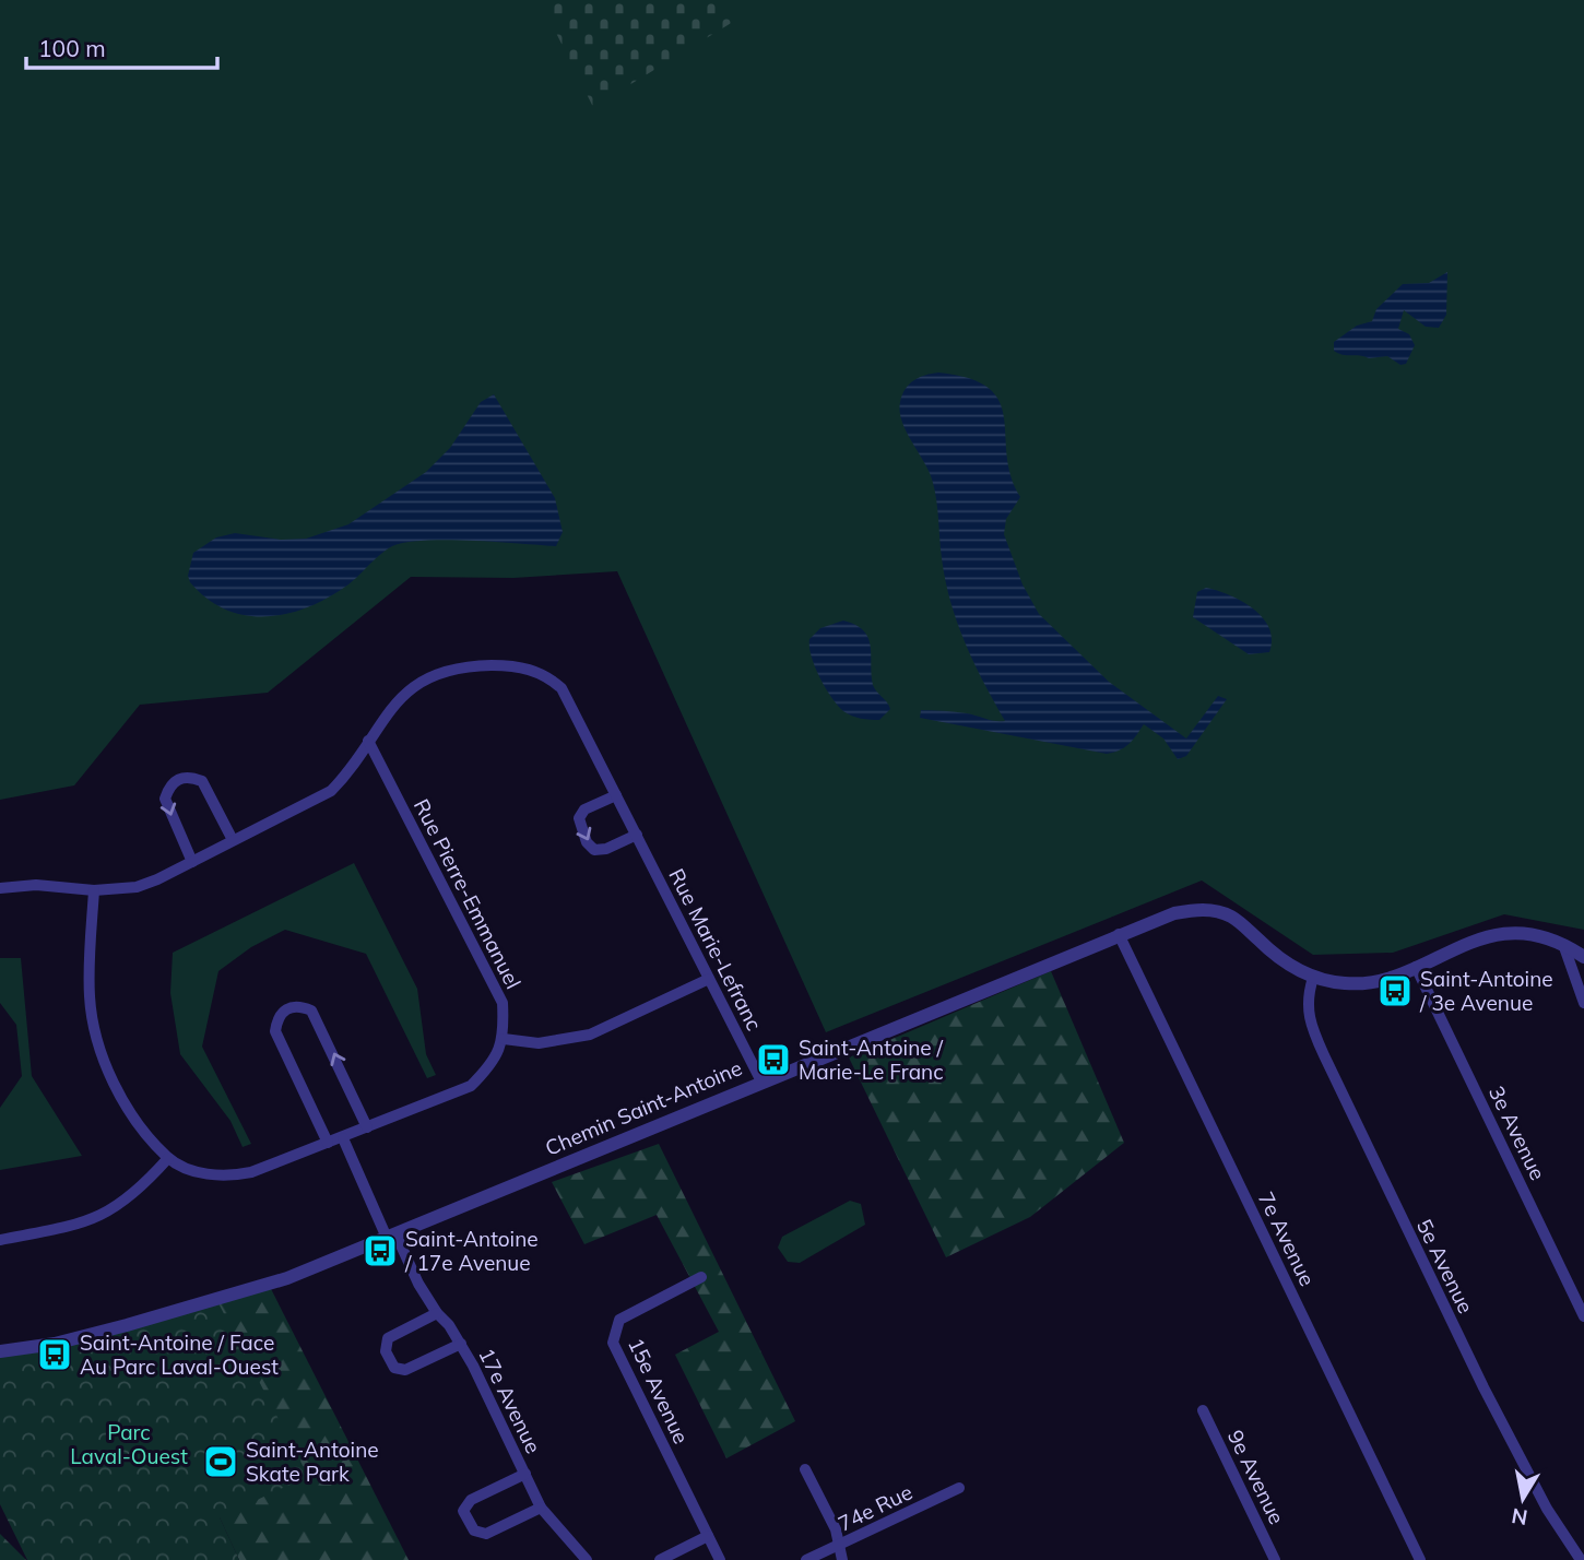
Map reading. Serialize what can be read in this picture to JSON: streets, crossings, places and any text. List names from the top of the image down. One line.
{"streets":{"street":["Rue Pierre-Emmanuel","Rue Marie-Lefranc","Chemin Saint-Antoine","3e Avenue","7e Avenue","5e Avenue","15e Avenue","17e Avenue","9e Avenue","74e Rue"]},"crossings":[["Rue Pierre-Emmanuel","Rue Marie-Lefranc"],["Rue Marie-Lefranc","Chemin Saint-Antoine"],["Chemin Saint-Antoine","3e Avenue"],["Chemin Saint-Antoine","7e Avenue"],["Chemin Saint-Antoine","5e Avenue"],["Chemin Saint-Antoine","17e Avenue"]],"parks":["Parc Laval-Ouest"],"places":{"bus stop":["Saint-Antoine / 3e Avenue","Saint-Antoine / Marie-Le Franc","Saint-Antoine / 17e Avenue","Saint-Antoine / Face Au Parc Laval-Ouest"],"sports":["Saint-Antoine Skate Park"]},"scale_bar":"100 m","north":"bottom"}
